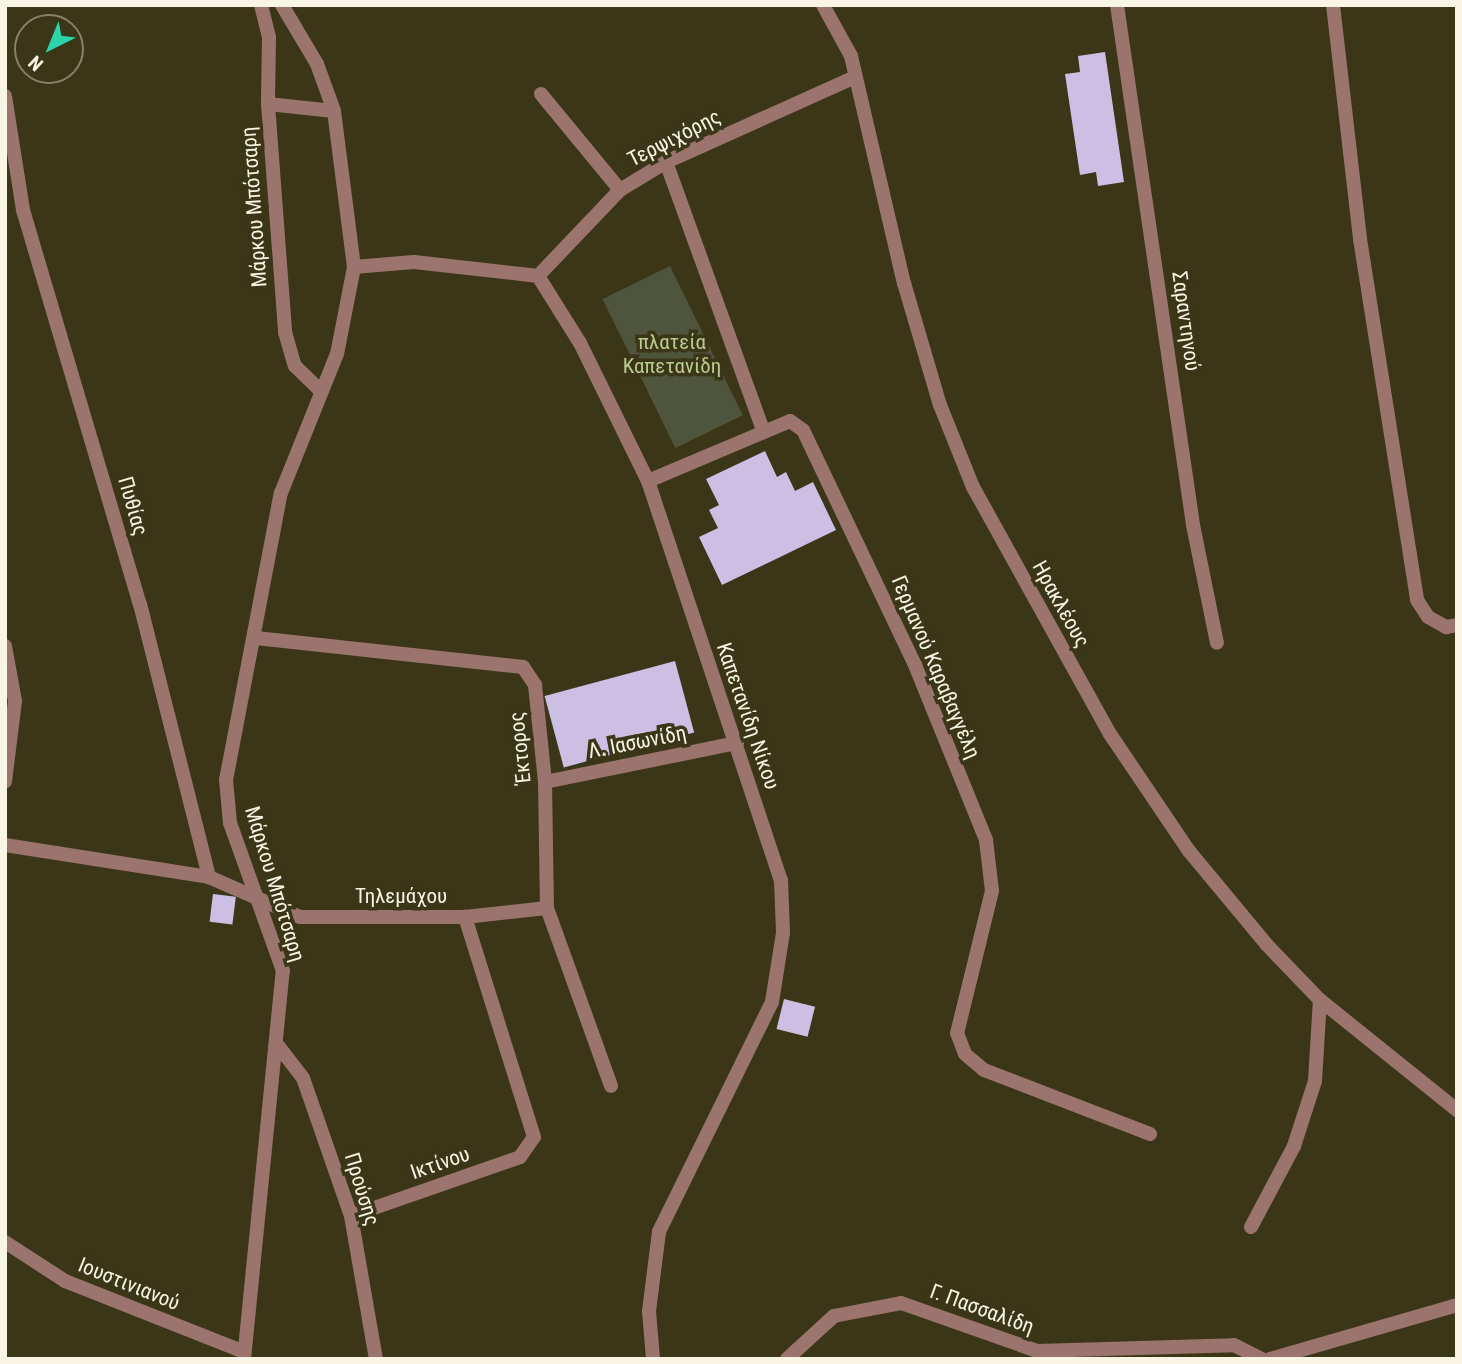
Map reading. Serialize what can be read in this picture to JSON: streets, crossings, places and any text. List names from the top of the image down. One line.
{"streets":{"street":["Τερψιχόρης","Μάρκου Μπότσαρη","Σαραντηνού","Πυθίας","Ηρακλέους","Γερμανού Καραβαγγέλη","Καπετανίδη Νίκου","Λ. Ιασωνίδη","Έκτορος","Τηλεμάχου","Ικτίνου","Προύσης","Ιουστινιανού","Γ. Πασσαλίδη"]},"crossings":[["Τερψιχόρης","Ηρακλέους"],["Τερψιχόρης","Καπετανίδη Νίκου"],["Μάρκου Μπότσαρη","Έκτορος"],["Μάρκου Μπότσαρη","Τηλεμάχου"],["Μάρκου Μπότσαρη","Προύσης"],["Μάρκου Μπότσαρη","Ιουστινιανού"],["Καπετανίδη Νίκου","Λ. Ιασωνίδη"],["Λ. Ιασωνίδη","Έκτορος"],["Έκτορος","Τηλεμάχου"],["Τηλεμάχου","Ικτίνου"],["Ικτίνου","Προύσης"]],"parks":["πλατεία Καπετανίδη"],"north":"bottom left"}
